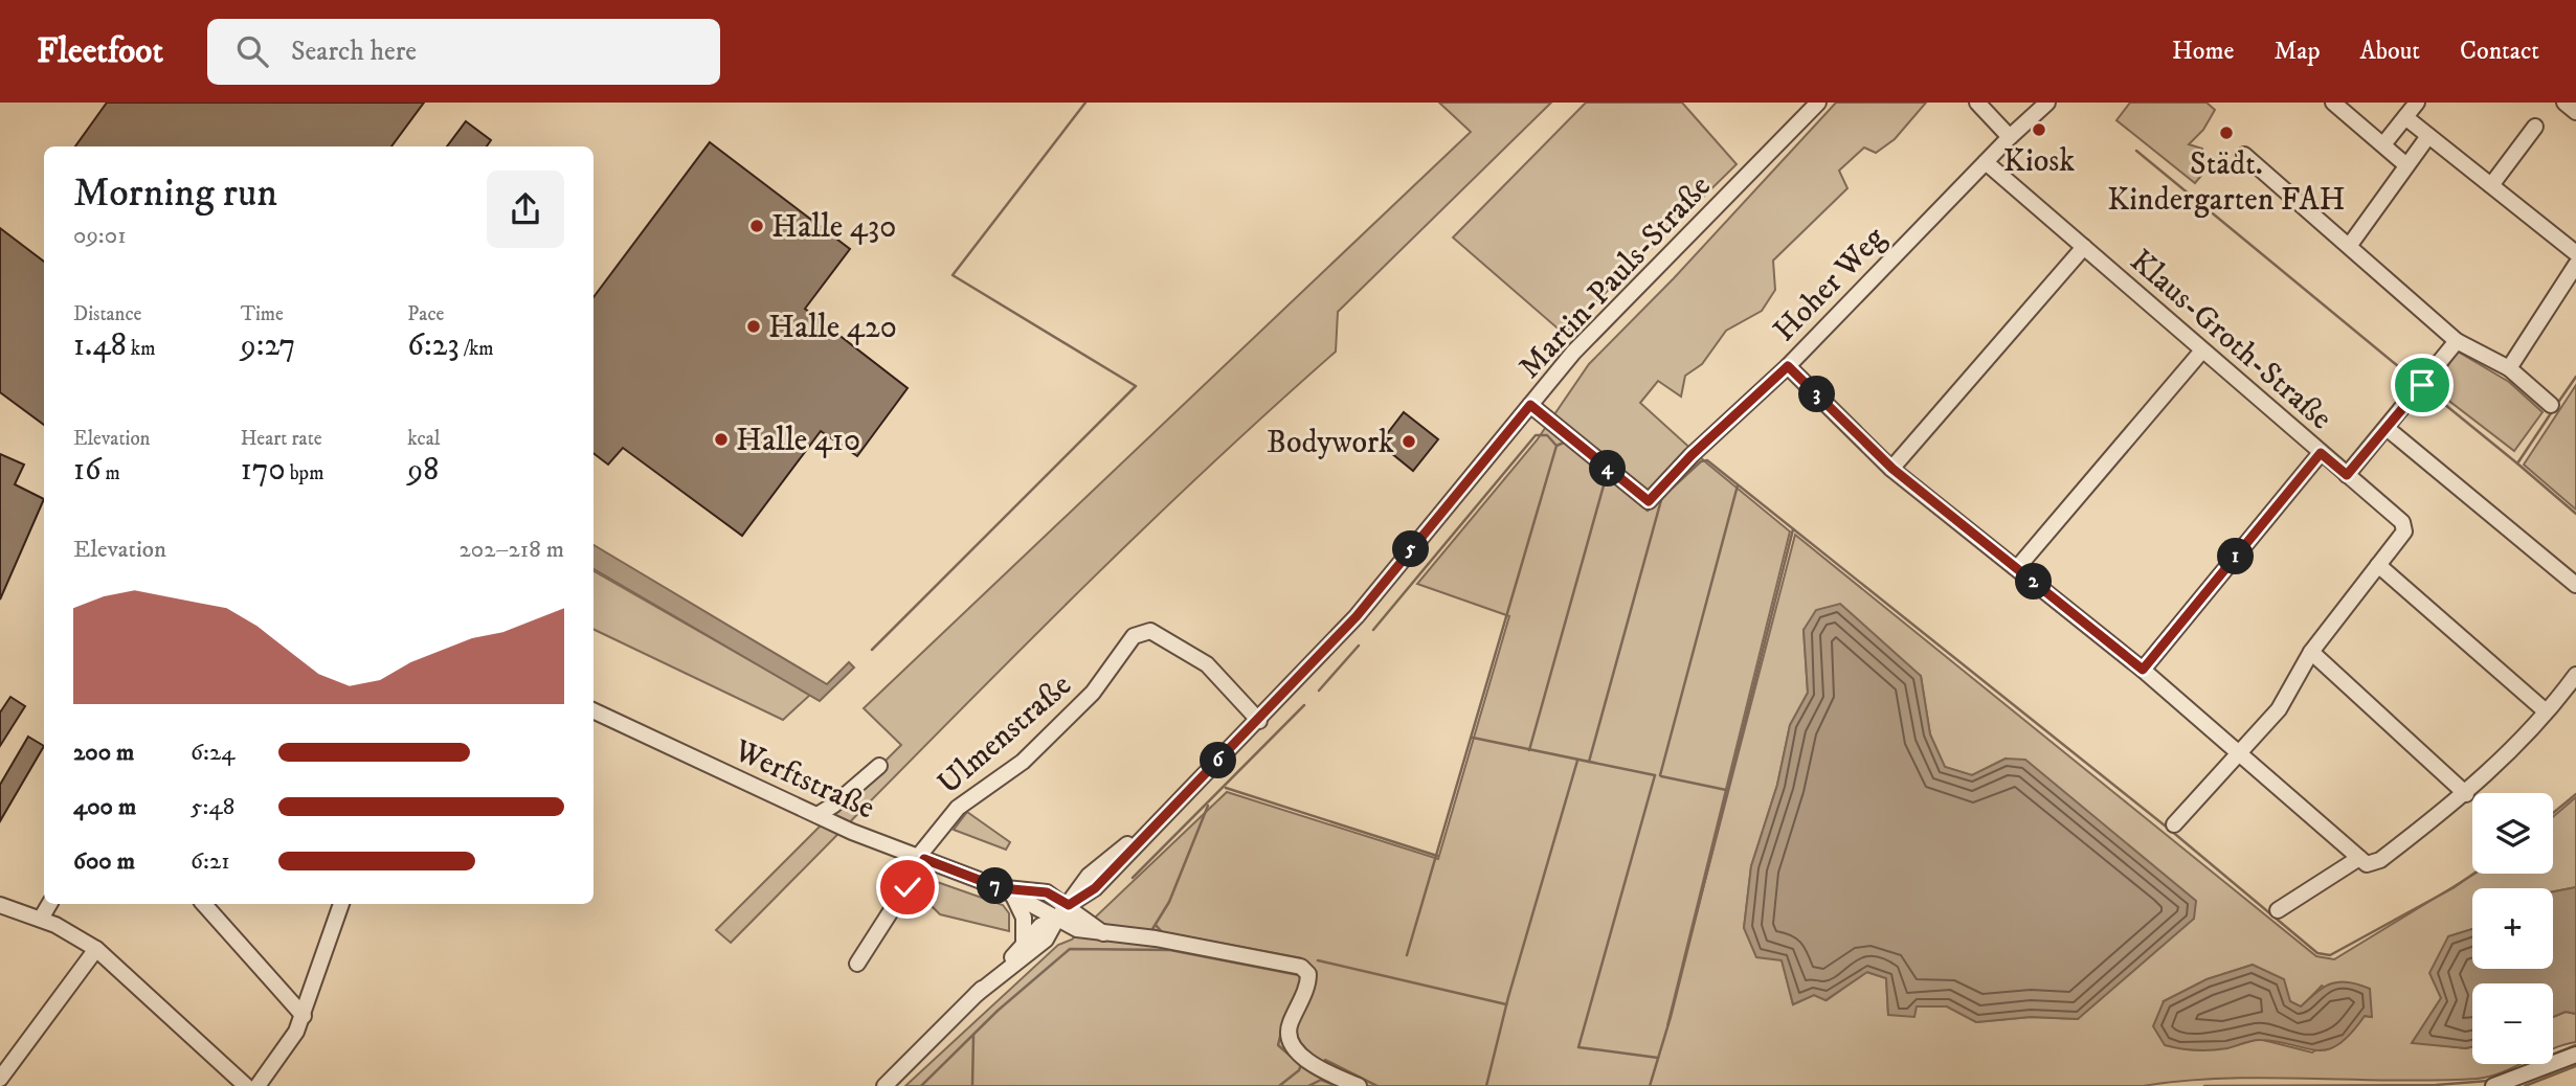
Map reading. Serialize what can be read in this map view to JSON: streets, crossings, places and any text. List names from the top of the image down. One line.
{"streets":{"street":["Martin-Pauls-Straße","Hoher Weg","Klaus-Groth-Straße","Ulmenstraße","Werftstraße"]},"crossings":[["Martin-Pauls-Straße","Hoher Weg"],["Martin-Pauls-Straße","Ulmenstraße"],["Martin-Pauls-Straße","Werftstraße"],["Hoher Weg","Klaus-Groth-Straße"],["Ulmenstraße","Werftstraße"]],"places":["Kiosk","Städt. Kindergarten FAH","Halle 430","Halle 420","Halle 410","Bodywork"],"page":{"header":"Fleetfoot","search":"Search here","nav":["Home","Map","About","Contact"],"heading":["Morning run","09:01"],"stats":[["Distance","1.48 km"],["Time","9:27"],["Pace","6:23 /km"],["Elevation","16 m"],["Heart rate","170 bpm"],["kcal","98"]],"pins":["3","4","5","1","2","6","7"],"chart":["Elevation","202–218 m"],"list":[{"name":"200 m","note":"6:24"},{"name":"400 m","note":"5:48"},{"name":"600 m","note":"6:21"}],"map_buttons":["+","−"]}}
